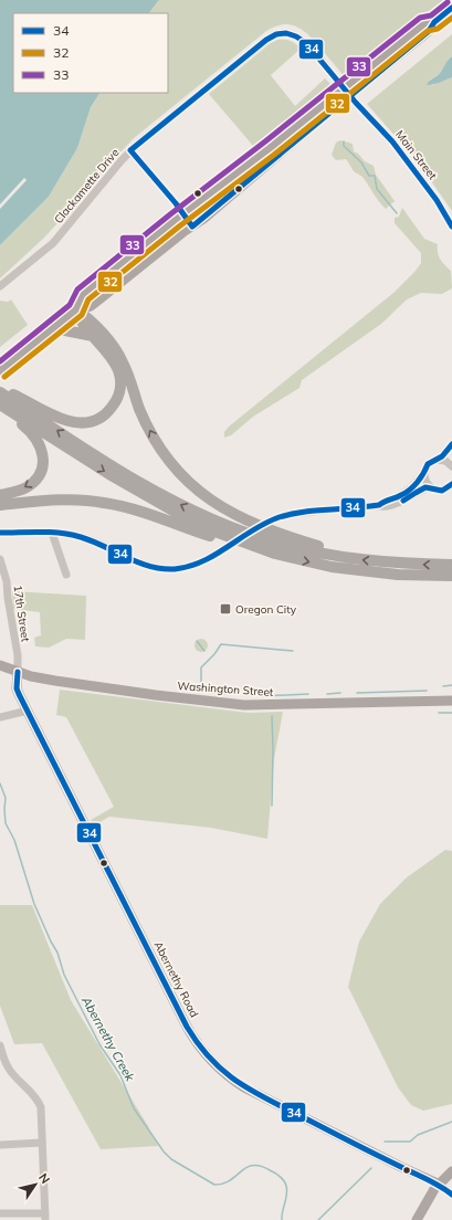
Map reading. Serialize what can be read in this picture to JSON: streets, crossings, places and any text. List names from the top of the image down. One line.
{"streets":{"main road":["Washington Street","Abernethy Road"],"street":["Main Street","Clackamette Drive","17th Street"]},"crossings":[["17th Street","Washington Street"],["17th Street","Abernethy Road"],["Washington Street","Abernethy Road"]],"water":["Abernethy Creek"],"places":{"transit":["Oregon City"]},"lines":["transit line 33","transit line 34","transit line 32"],"legend":["34","32","33"],"north":"top right"}
